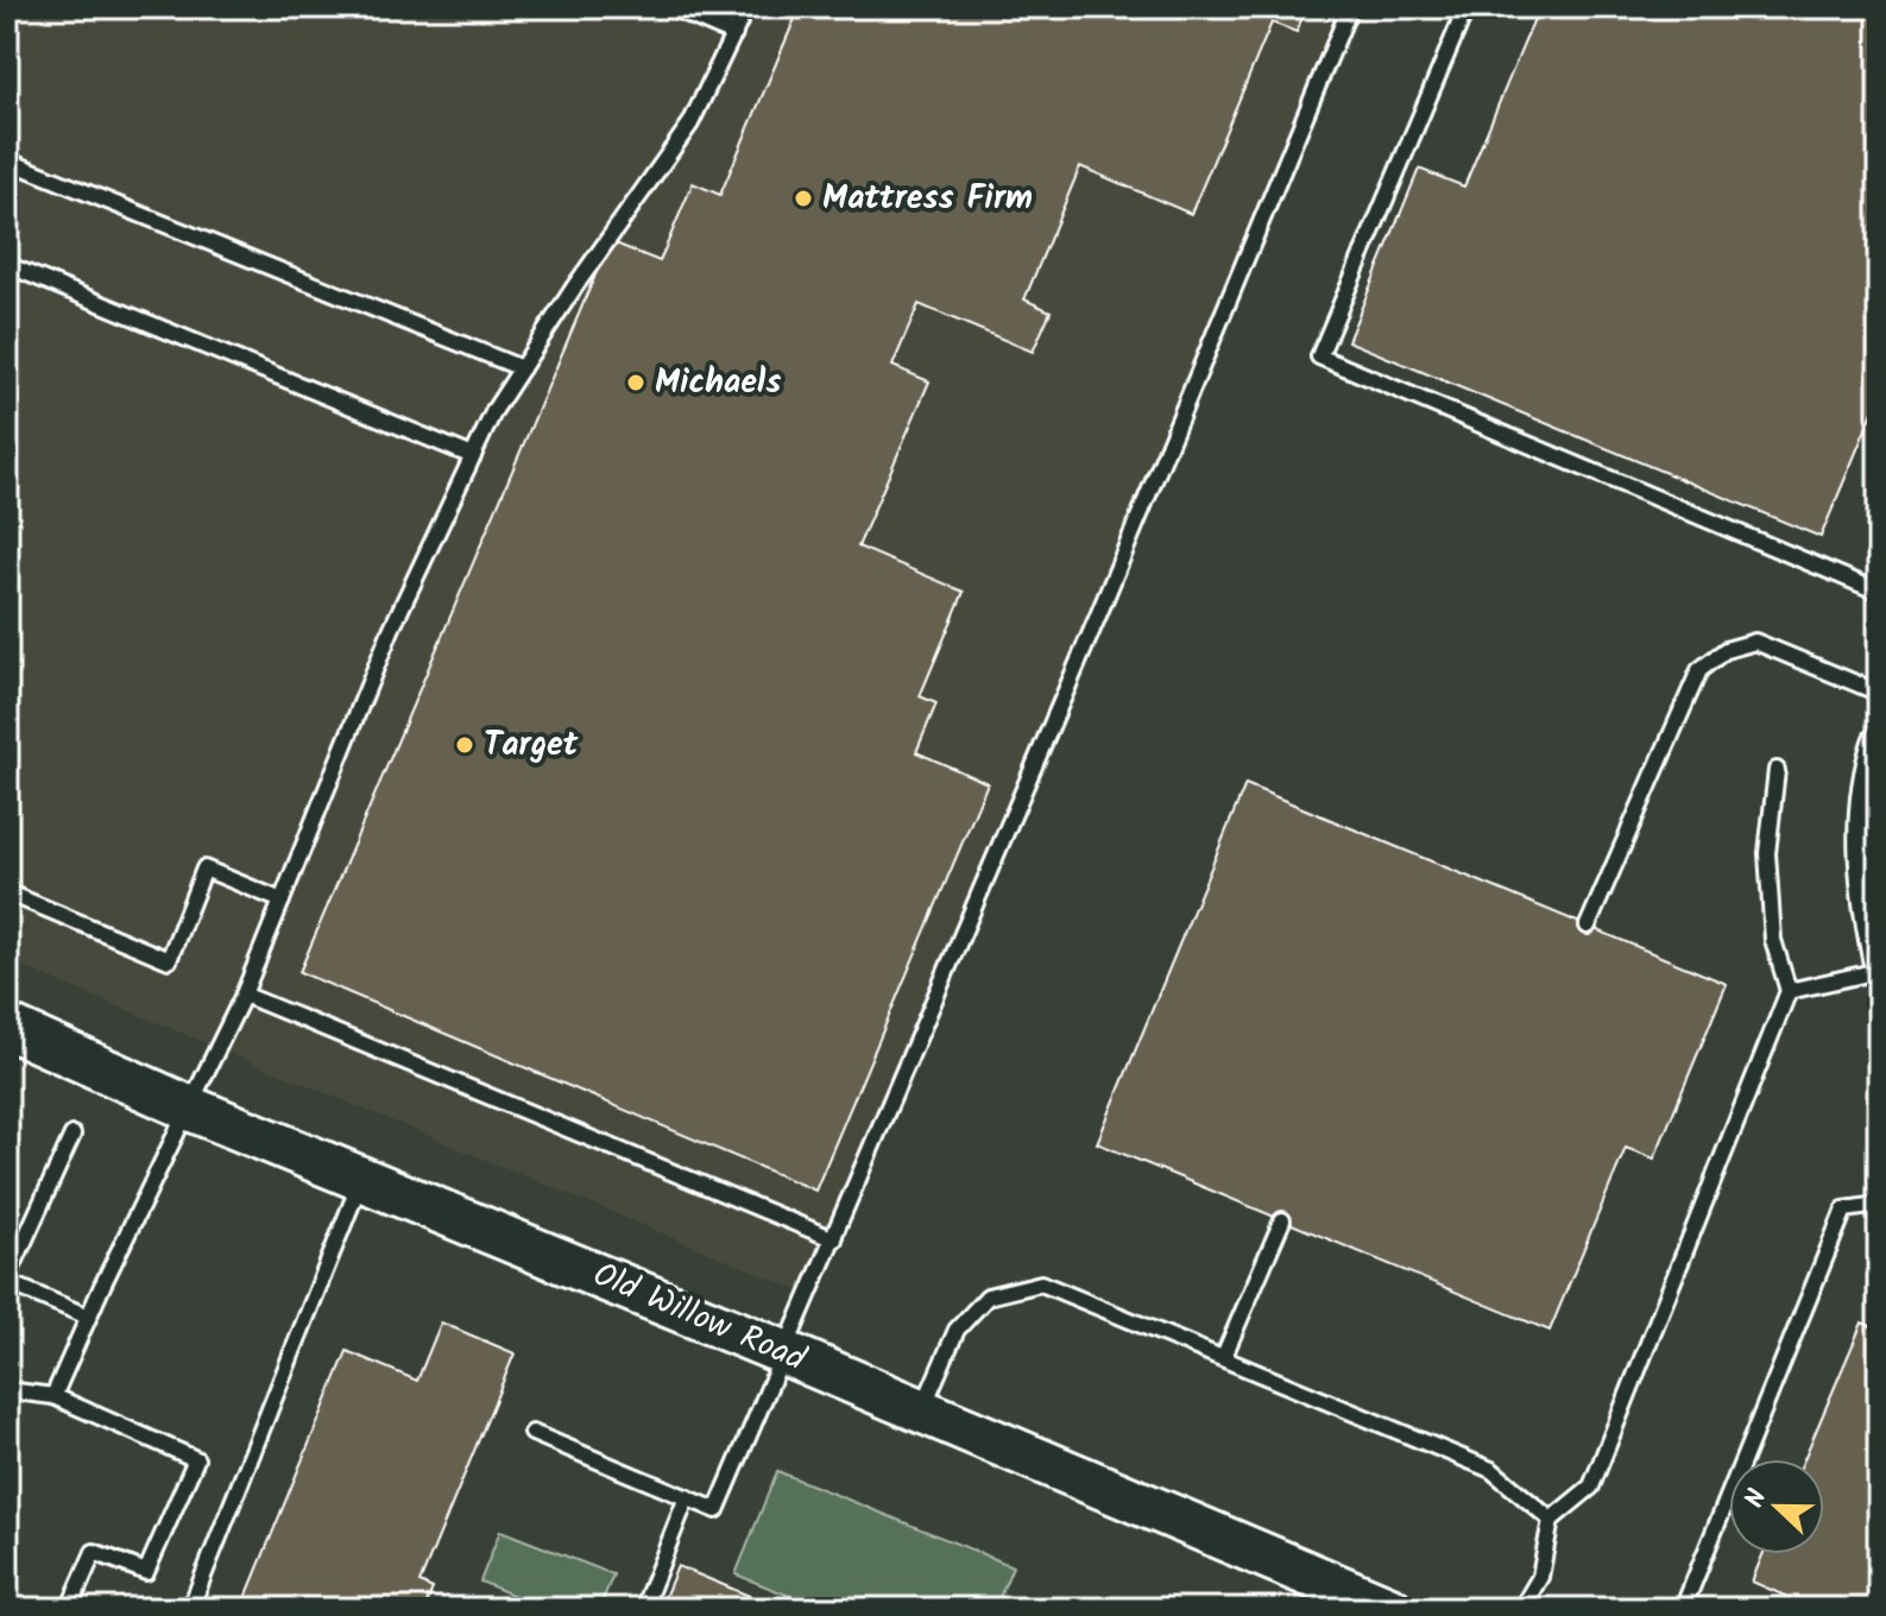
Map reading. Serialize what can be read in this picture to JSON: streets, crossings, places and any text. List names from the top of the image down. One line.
{"streets":{"street":["Old Willow Road"]},"places":["Mattress Firm","Michaels","Target"],"north":"left"}
